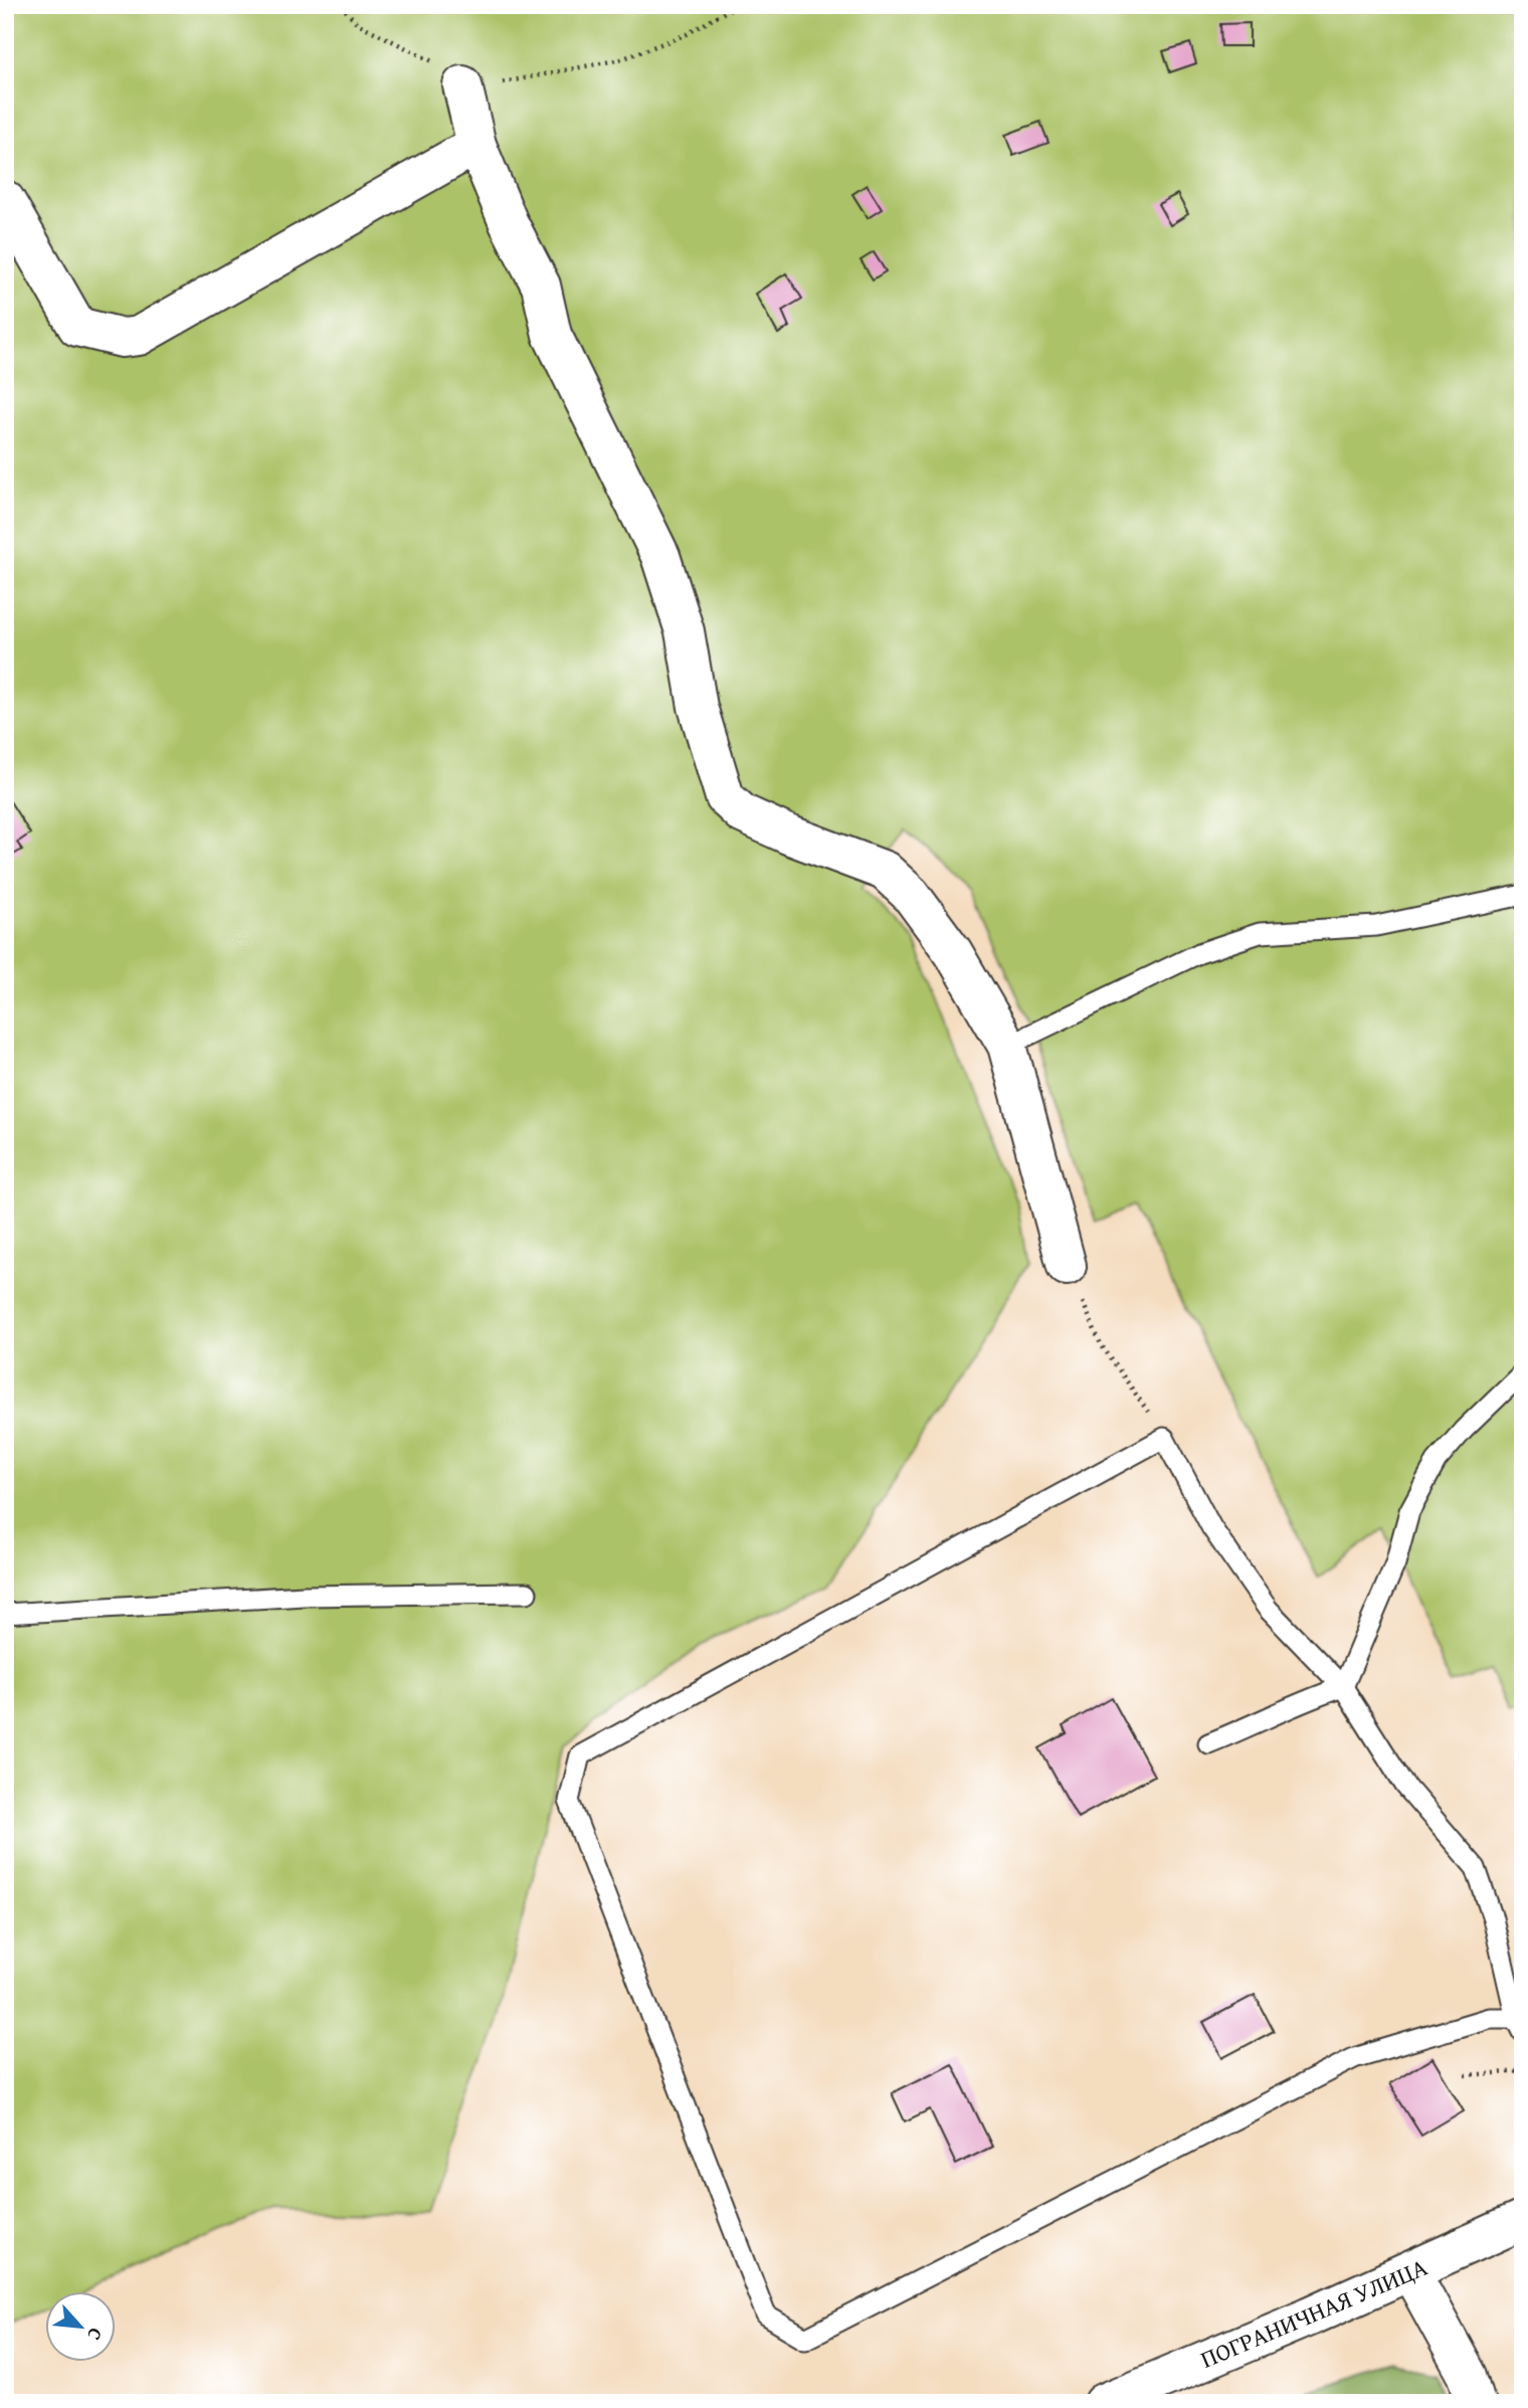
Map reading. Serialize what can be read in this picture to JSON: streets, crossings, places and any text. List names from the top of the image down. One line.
{"streets":{"street":["ПОГРАНИЧНАЯ УЛИЦА"]},"north":"bottom right"}
